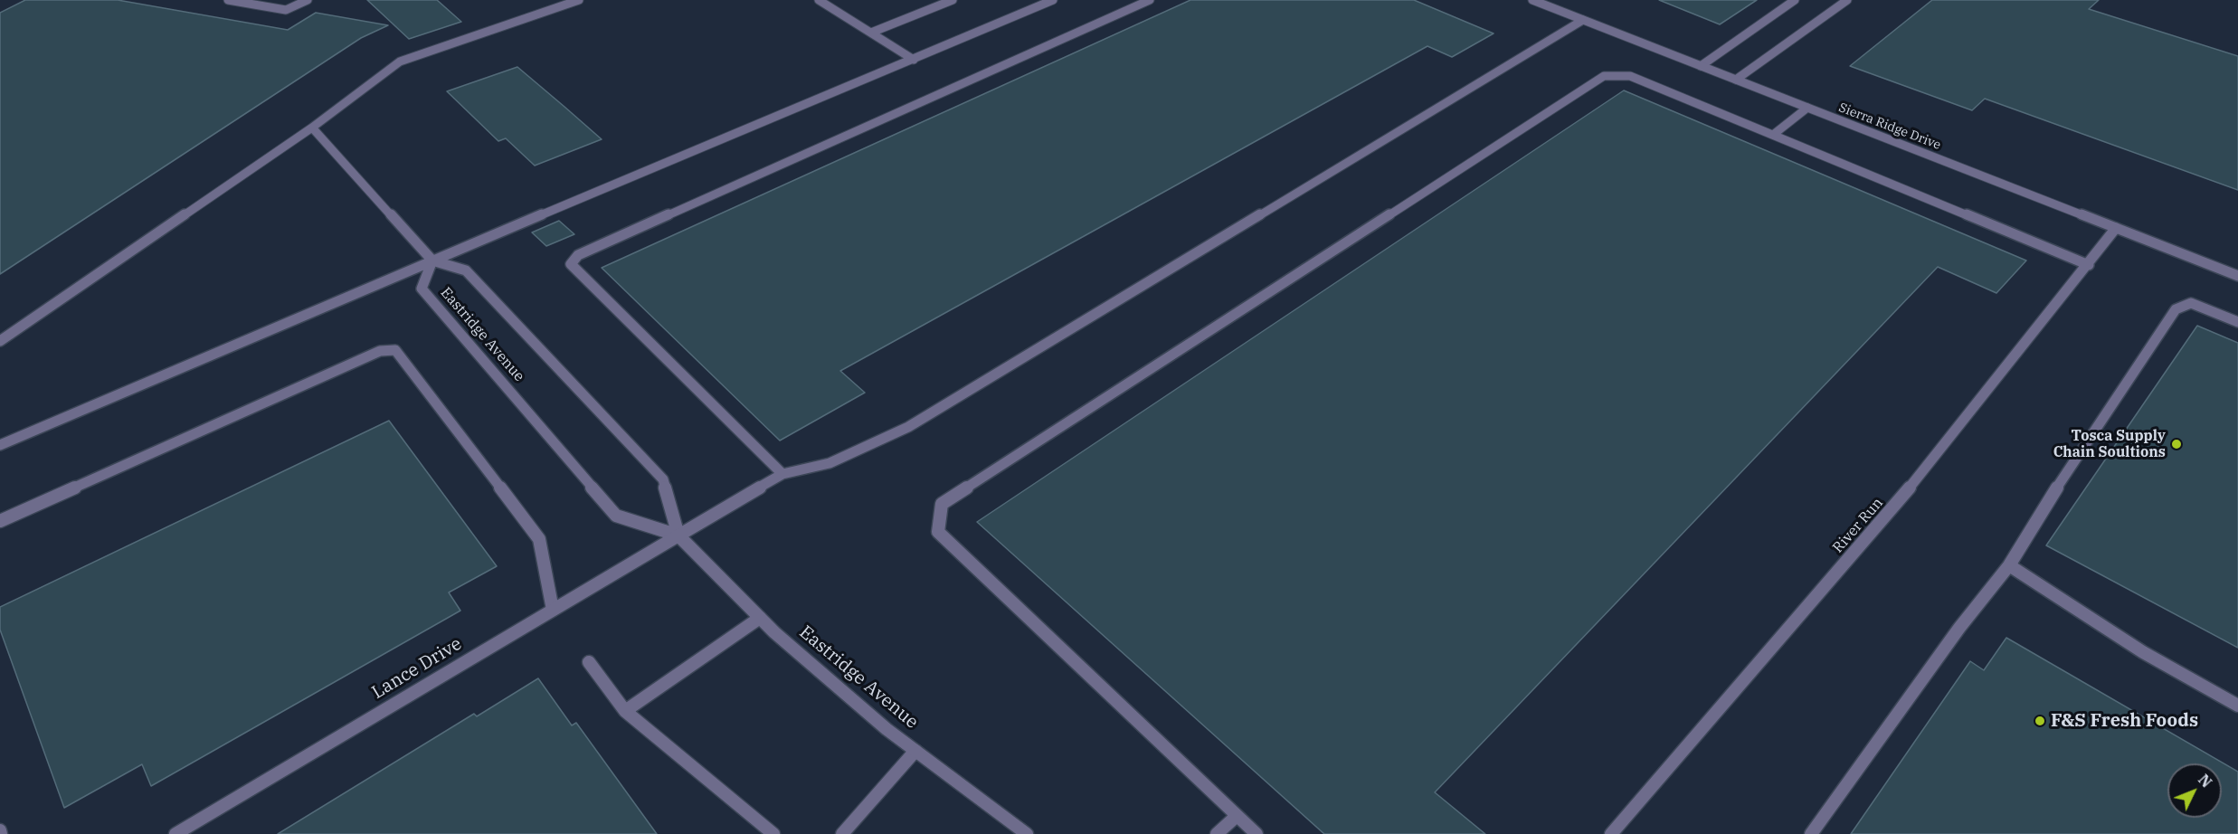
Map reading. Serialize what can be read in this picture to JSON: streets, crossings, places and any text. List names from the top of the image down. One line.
{"streets":{"street":["Sierra Ridge Drive","Eastridge Avenue","River Run","Lance Drive"]},"crossings":[["Sierra Ridge Drive","River Run"],["Sierra Ridge Drive","Lance Drive"],["Eastridge Avenue","Lance Drive"]],"places":["Tosca Supply Chain Soultions","F&S Fresh Foods"],"north":"top right"}
